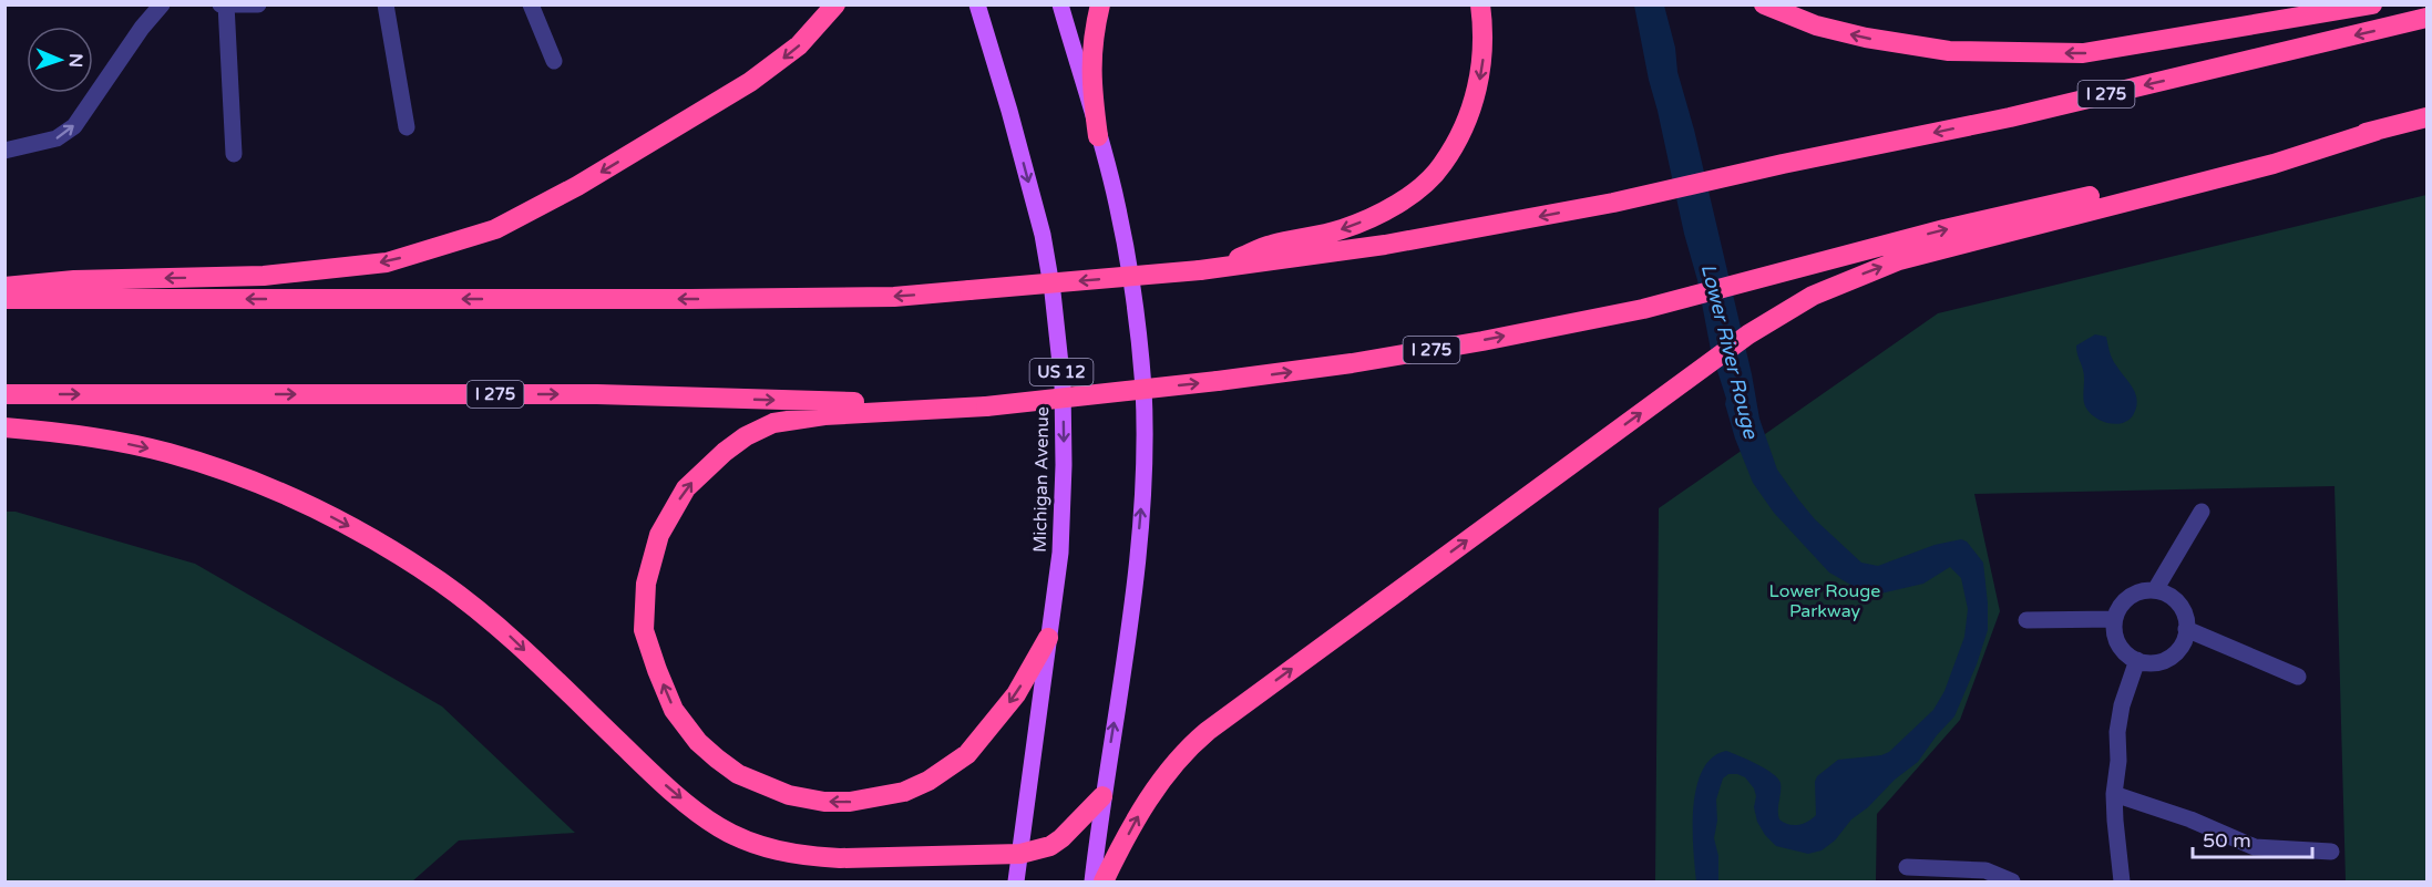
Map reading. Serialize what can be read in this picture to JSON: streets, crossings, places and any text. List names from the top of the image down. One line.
{"streets":{"highway":["I 275"],"main road":["US 12","Michigan Avenue"]},"water":["Lower River Rouge"],"parks":["Lower Rouge Parkway"],"scale_bar":"50 m","north":"right"}
